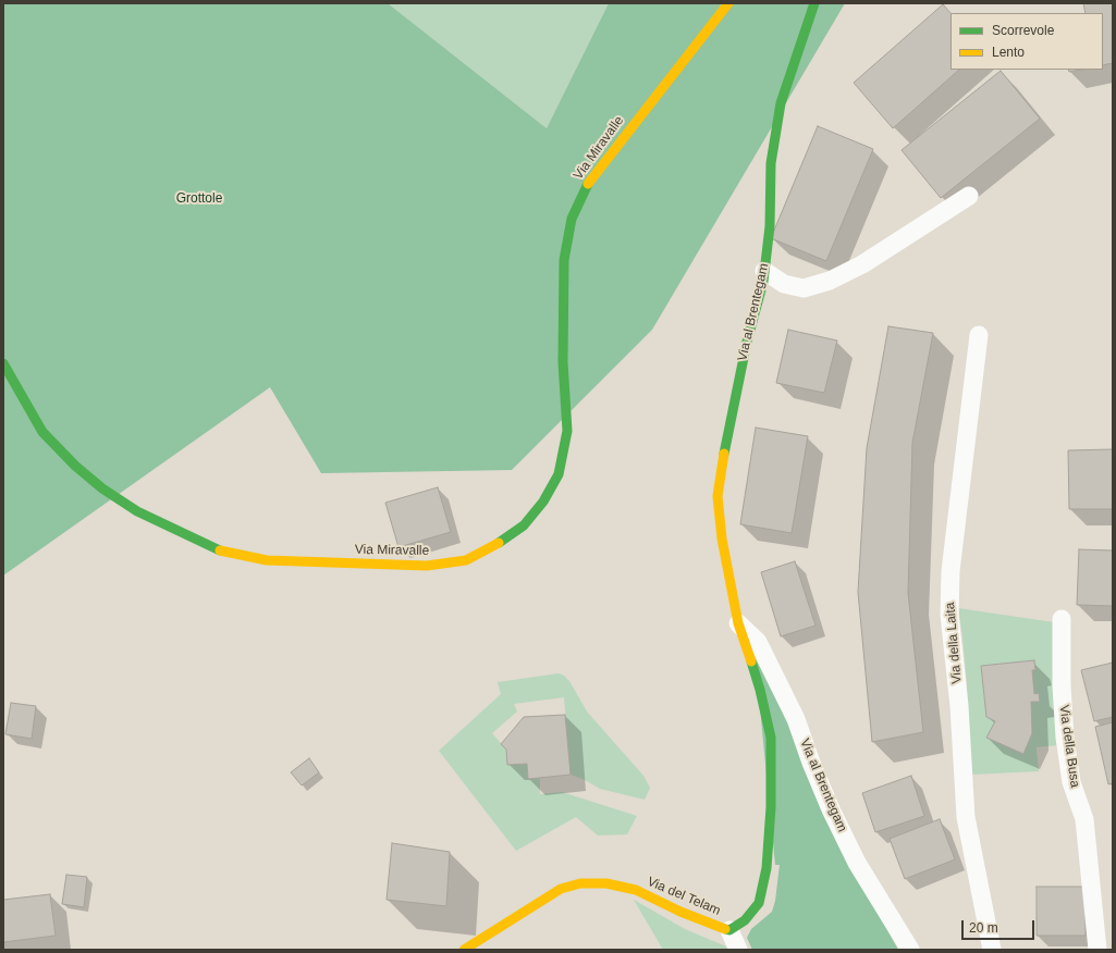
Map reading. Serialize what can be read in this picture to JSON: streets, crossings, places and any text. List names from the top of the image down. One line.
{"streets":{"street":["Via Miravalle","Via al Brentegam","Via della Laita","Via della Busa","Via del Telam"]},"crossings":[["Via al Brentegam","Via del Telam"]],"parks":["Grottole"],"legend":["Scorrevole","Lento"],"scale_bar":"20 m"}
